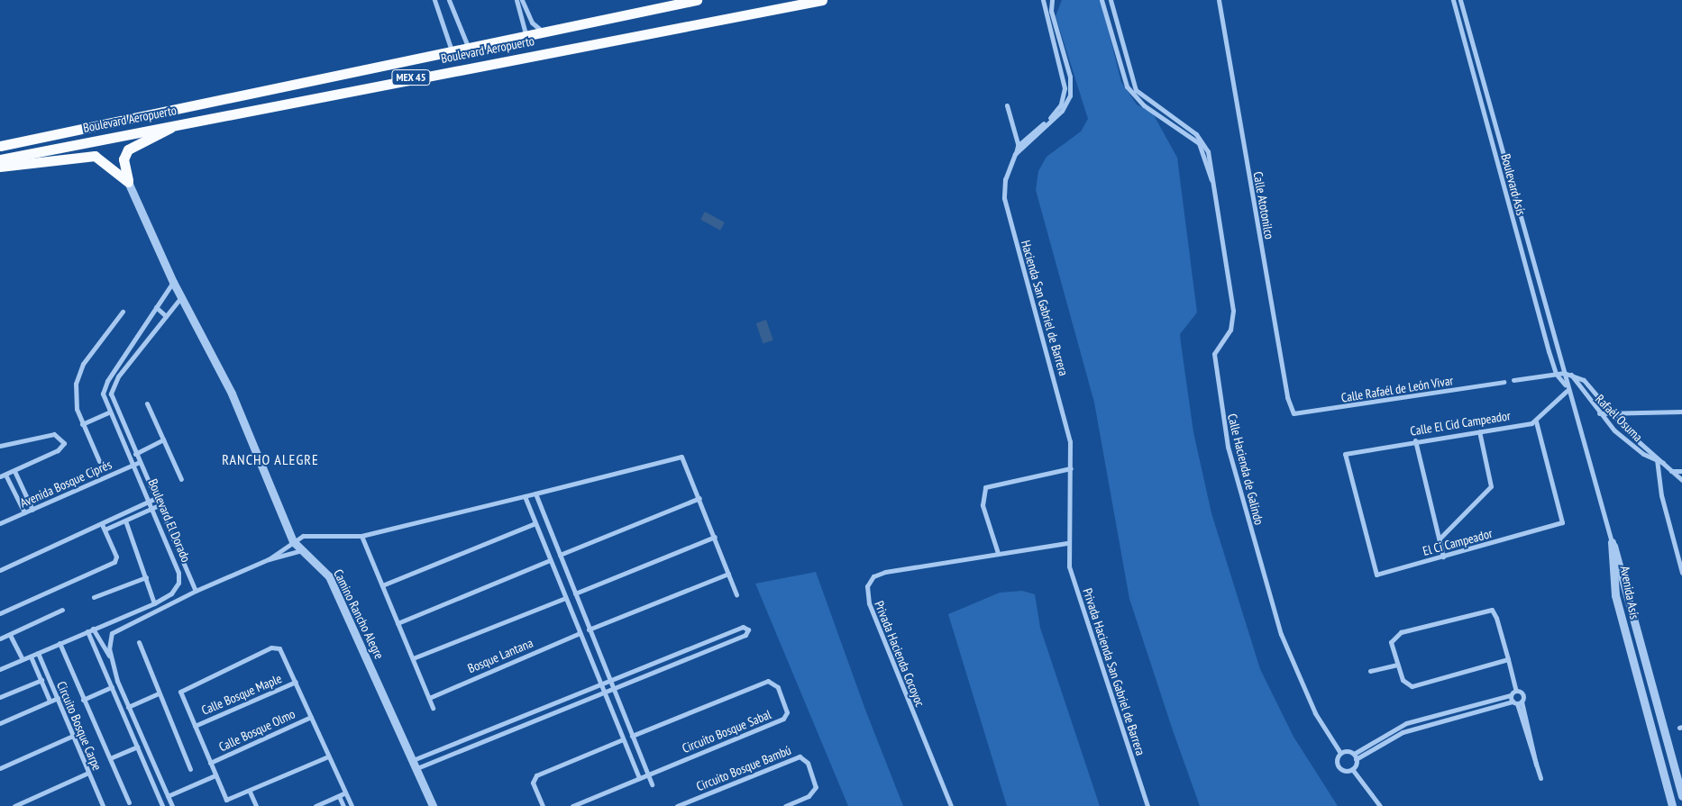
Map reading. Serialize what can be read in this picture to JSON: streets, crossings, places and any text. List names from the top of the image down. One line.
{"streets":{"highway":["Boulevard Aeropuerto","MEX 45"],"street":["Boulevard Asís","Calle Atotonilco","Hacienda San Gabriel de Barrera","Calle Rafaél de León Vivar","Rafaél Osuma","Calle El Cid Campeador","Calle Hacienda de Galindo","Avenida Bosque Ciprés","Boulevard El Dorado","El Ci Campeador","Avenida Asís","Camino Rancho Alegre","Privada Hacienda Cocoyoc","Bosque Lantana","Privada Hacienda San Gabriel de Barrera","Calle Bosque Maple","Circuito Bosque Carpe","Calle Bosque Olmo","Circuito Bosque Sabal","Circuito Bosque Bambú"]},"crossings":[["Boulevard Asís","Rafaél Osuma"],["Boulevard Asís","Avenida Asís"],["Calle Atotonilco","Calle Rafaél de León Vivar"],["Hacienda San Gabriel de Barrera","Privada Hacienda Cocoyoc"],["Hacienda San Gabriel de Barrera","Privada Hacienda San Gabriel de Barrera"],["Rafaél Osuma","Avenida Asís"],["Calle El Cid Campeador","El Ci Campeador"],["Avenida Bosque Ciprés","Boulevard El Dorado"],["Boulevard El Dorado","Camino Rancho Alegre"],["Boulevard El Dorado","Circuito Bosque Carpe"],["Privada Hacienda Cocoyoc","Privada Hacienda San Gabriel de Barrera"]],"districts":["RANCHO ALEGRE"]}
